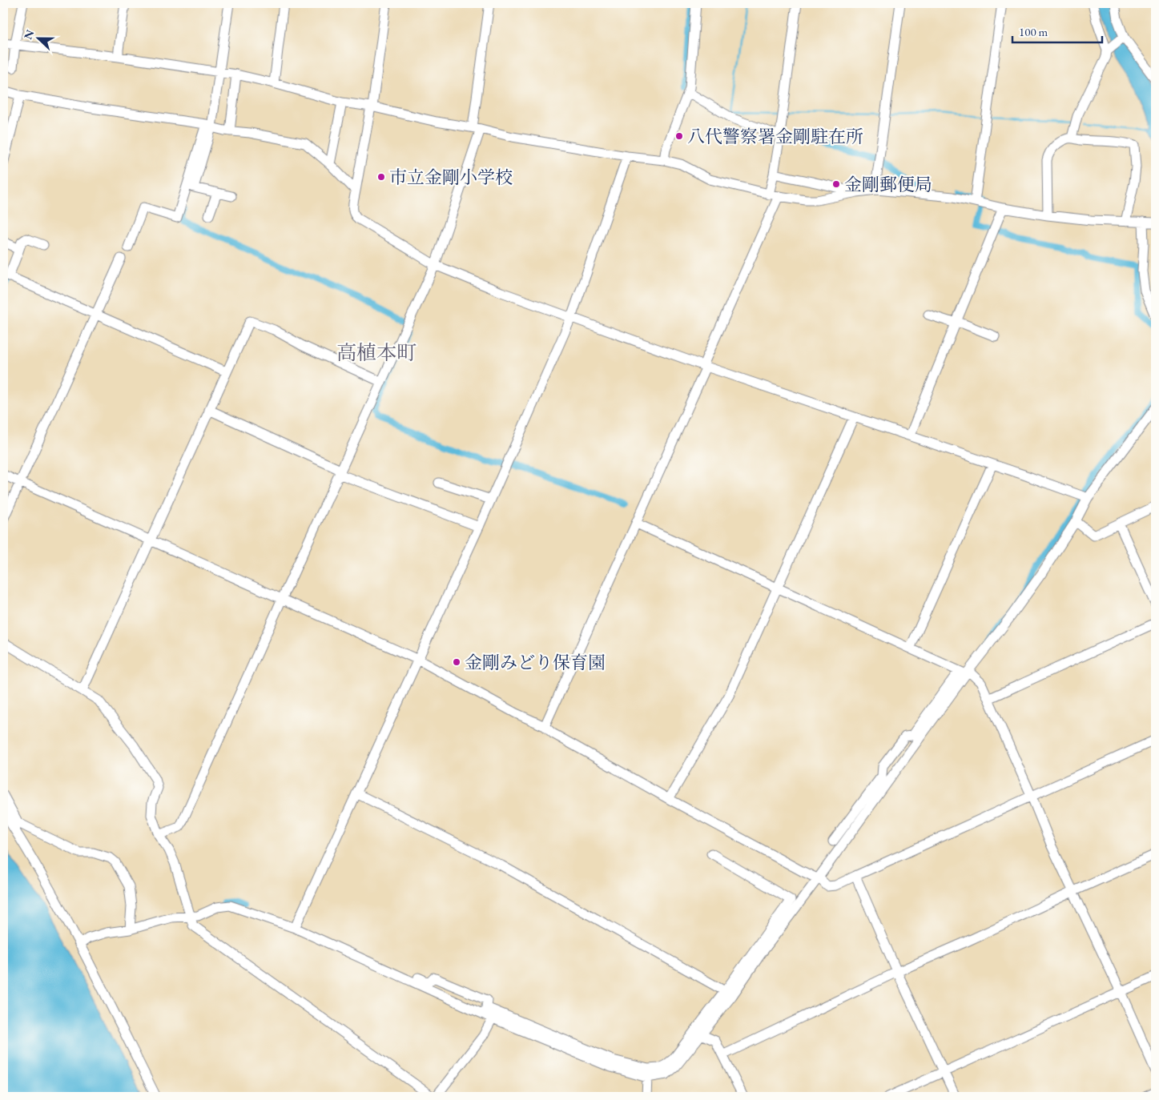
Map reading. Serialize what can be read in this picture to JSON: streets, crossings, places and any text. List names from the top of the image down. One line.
{"districts":["高植本町"],"places":["八代警察署金剛駐在所","市立金剛小学校","金剛郵便局","金剛みどり保育園"],"scale_bar":"100 m","north":"left"}
